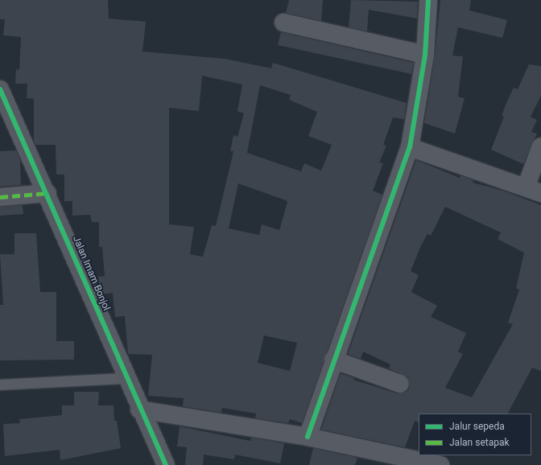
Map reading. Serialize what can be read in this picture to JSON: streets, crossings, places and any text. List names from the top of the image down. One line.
{"streets":{"street":["Jalan Imam Bonjol"]},"legend":["Jalur sepeda","Jalan setapak"]}
